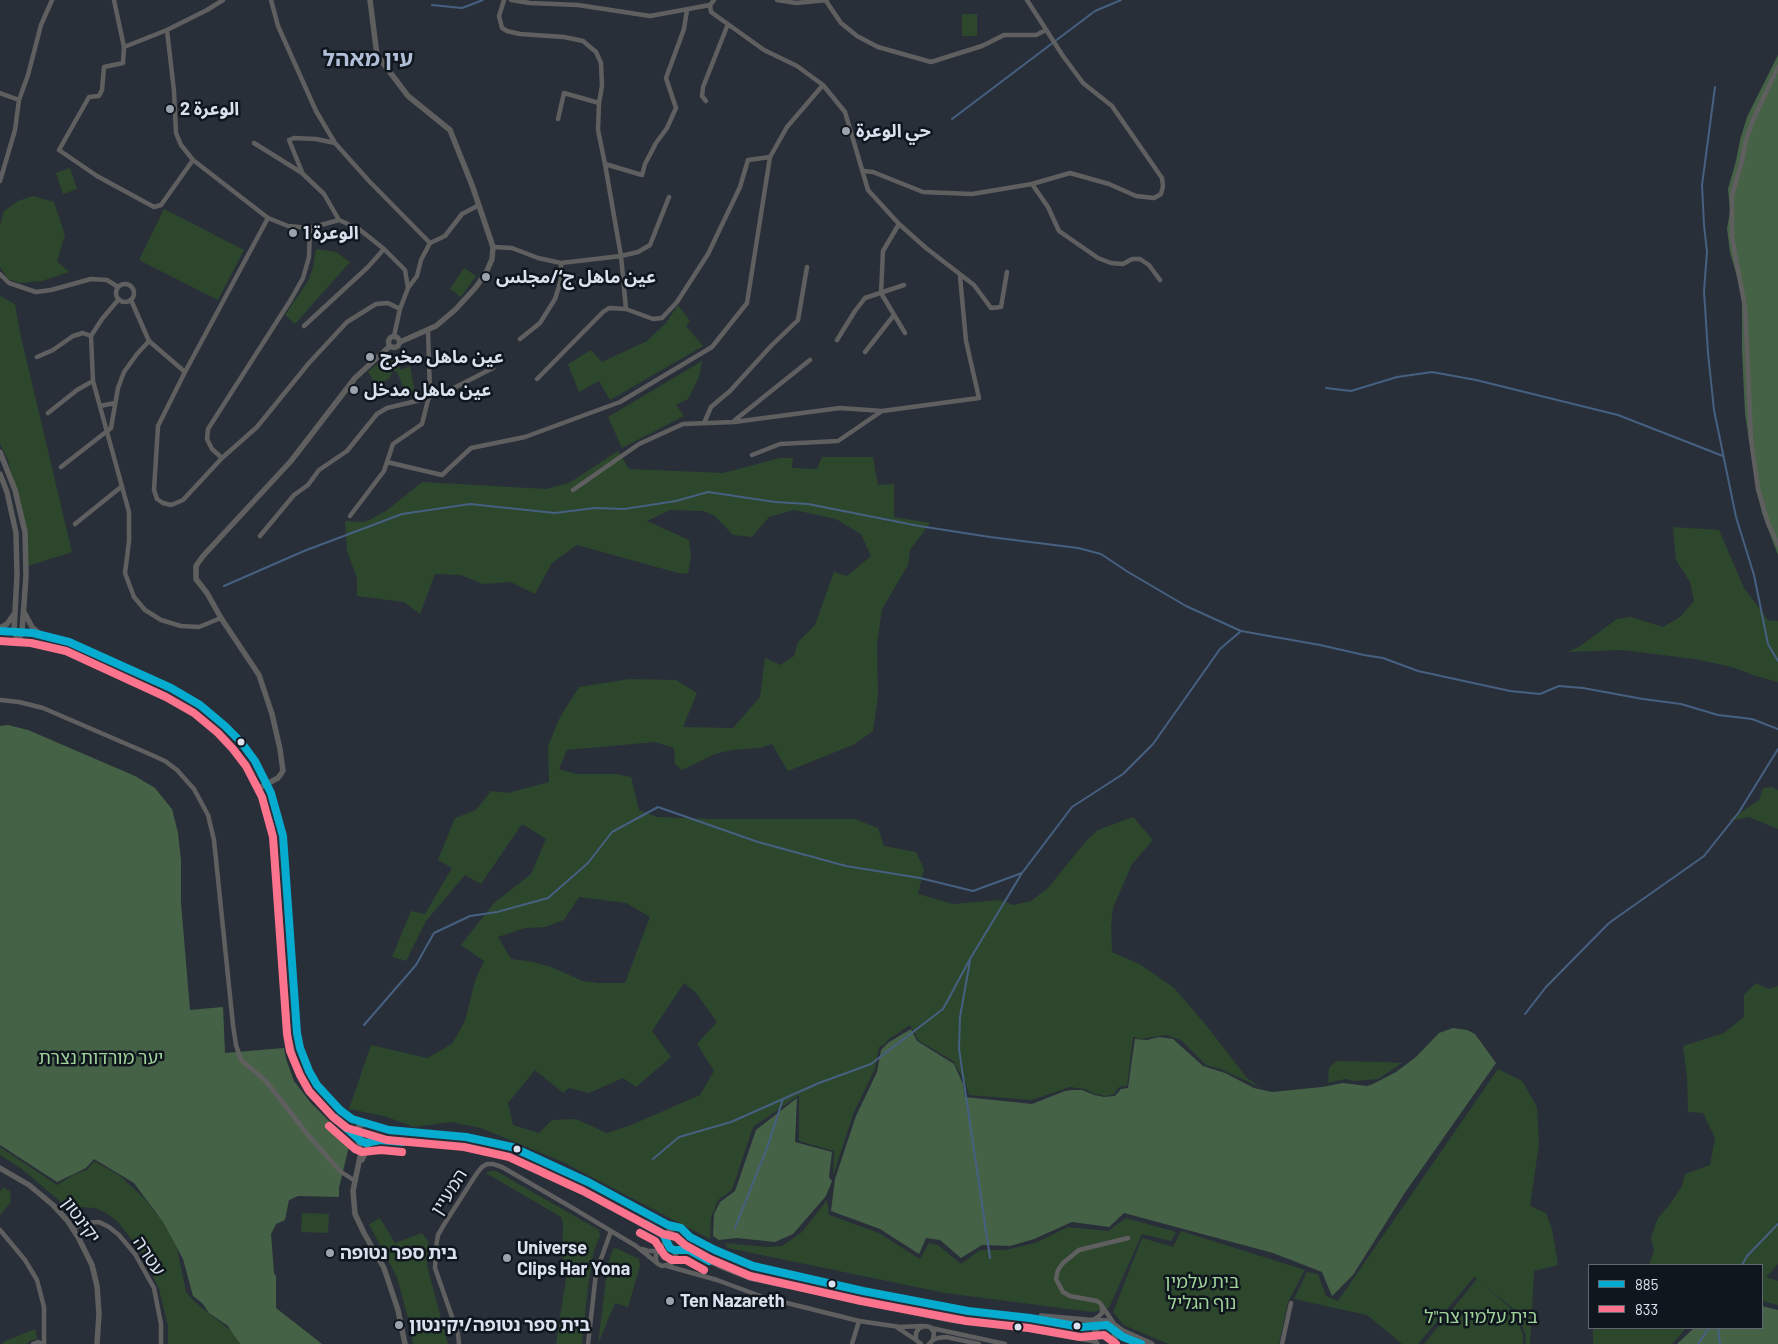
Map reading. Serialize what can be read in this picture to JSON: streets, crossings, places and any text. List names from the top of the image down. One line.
{"streets":{"street":["המעיין","יקינטון","עטרה"]},"crossings":[["יקינטון","עטרה"]],"districts":["עין מאהל"],"parks":["יער מורדות נצרת","בית עלמין נוף הגליל","בית עלמין צה\"ל"],"places":["الوعرة 2","حي الوعرة","الوعرة 1","عين ماهل ج‘/مجلس","عين ماهل مخرج","عين ماهل مدخل","בית ספר נטופה","Universe Clips Har Yona","Ten Nazareth","בית ספר נטופה/יקינטון"],"lines":["transit line 885","transit line 833"],"legend":["885","833"]}
